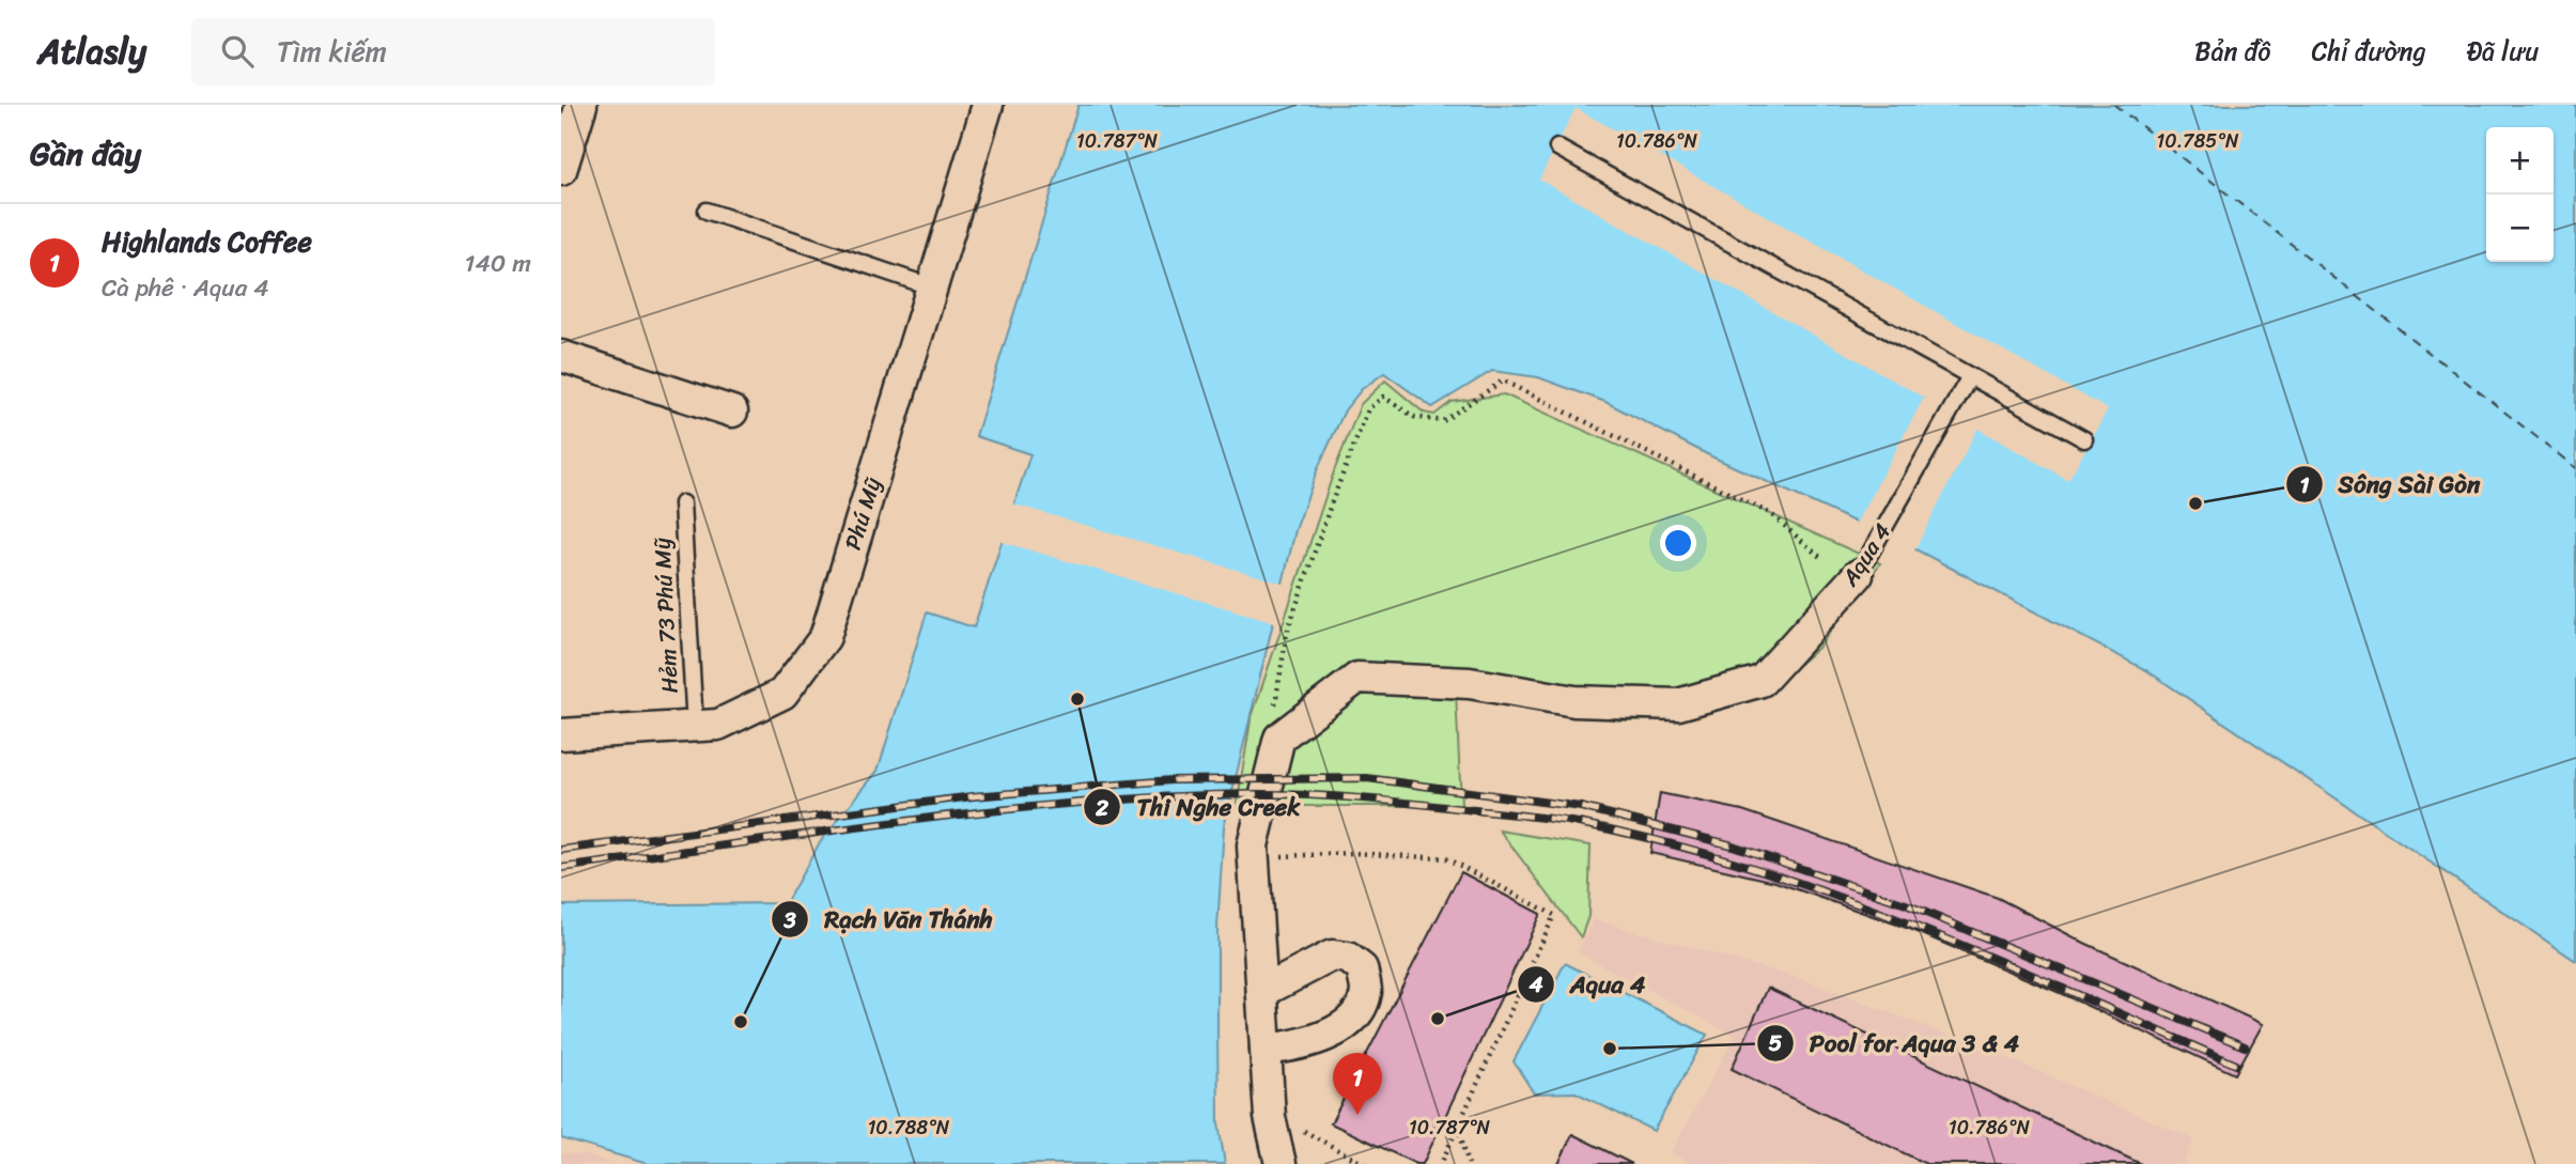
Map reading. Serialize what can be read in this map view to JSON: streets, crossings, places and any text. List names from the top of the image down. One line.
{"streets":{"street":["Phú Mỹ","Aqua 4"],"lane":["Hẻm 73 Phú Mỹ"]},"crossings":[["Phú Mỹ","Hẻm 73 Phú Mỹ"]],"places":["Sông Sài Gòn","Thi Nghe Creek","Aqua 4","Rạch Văn Thánh","Pool for Aqua 3 & 4"],"page":{"header":"Atlasly","search":"Tìm kiếm","nav":["Bản đồ","Chỉ đường","Đã lưu"],"heading":"Gần đây","map_buttons":["+","−"],"list":[{"mark":"1","name":"Highlands Coffee","note":"Cà phê · Aqua 4","value":"140 m"}],"pins":"1"},"coordinates":["10.787°N","10.786°N","10.785°N","10.788°N"]}
